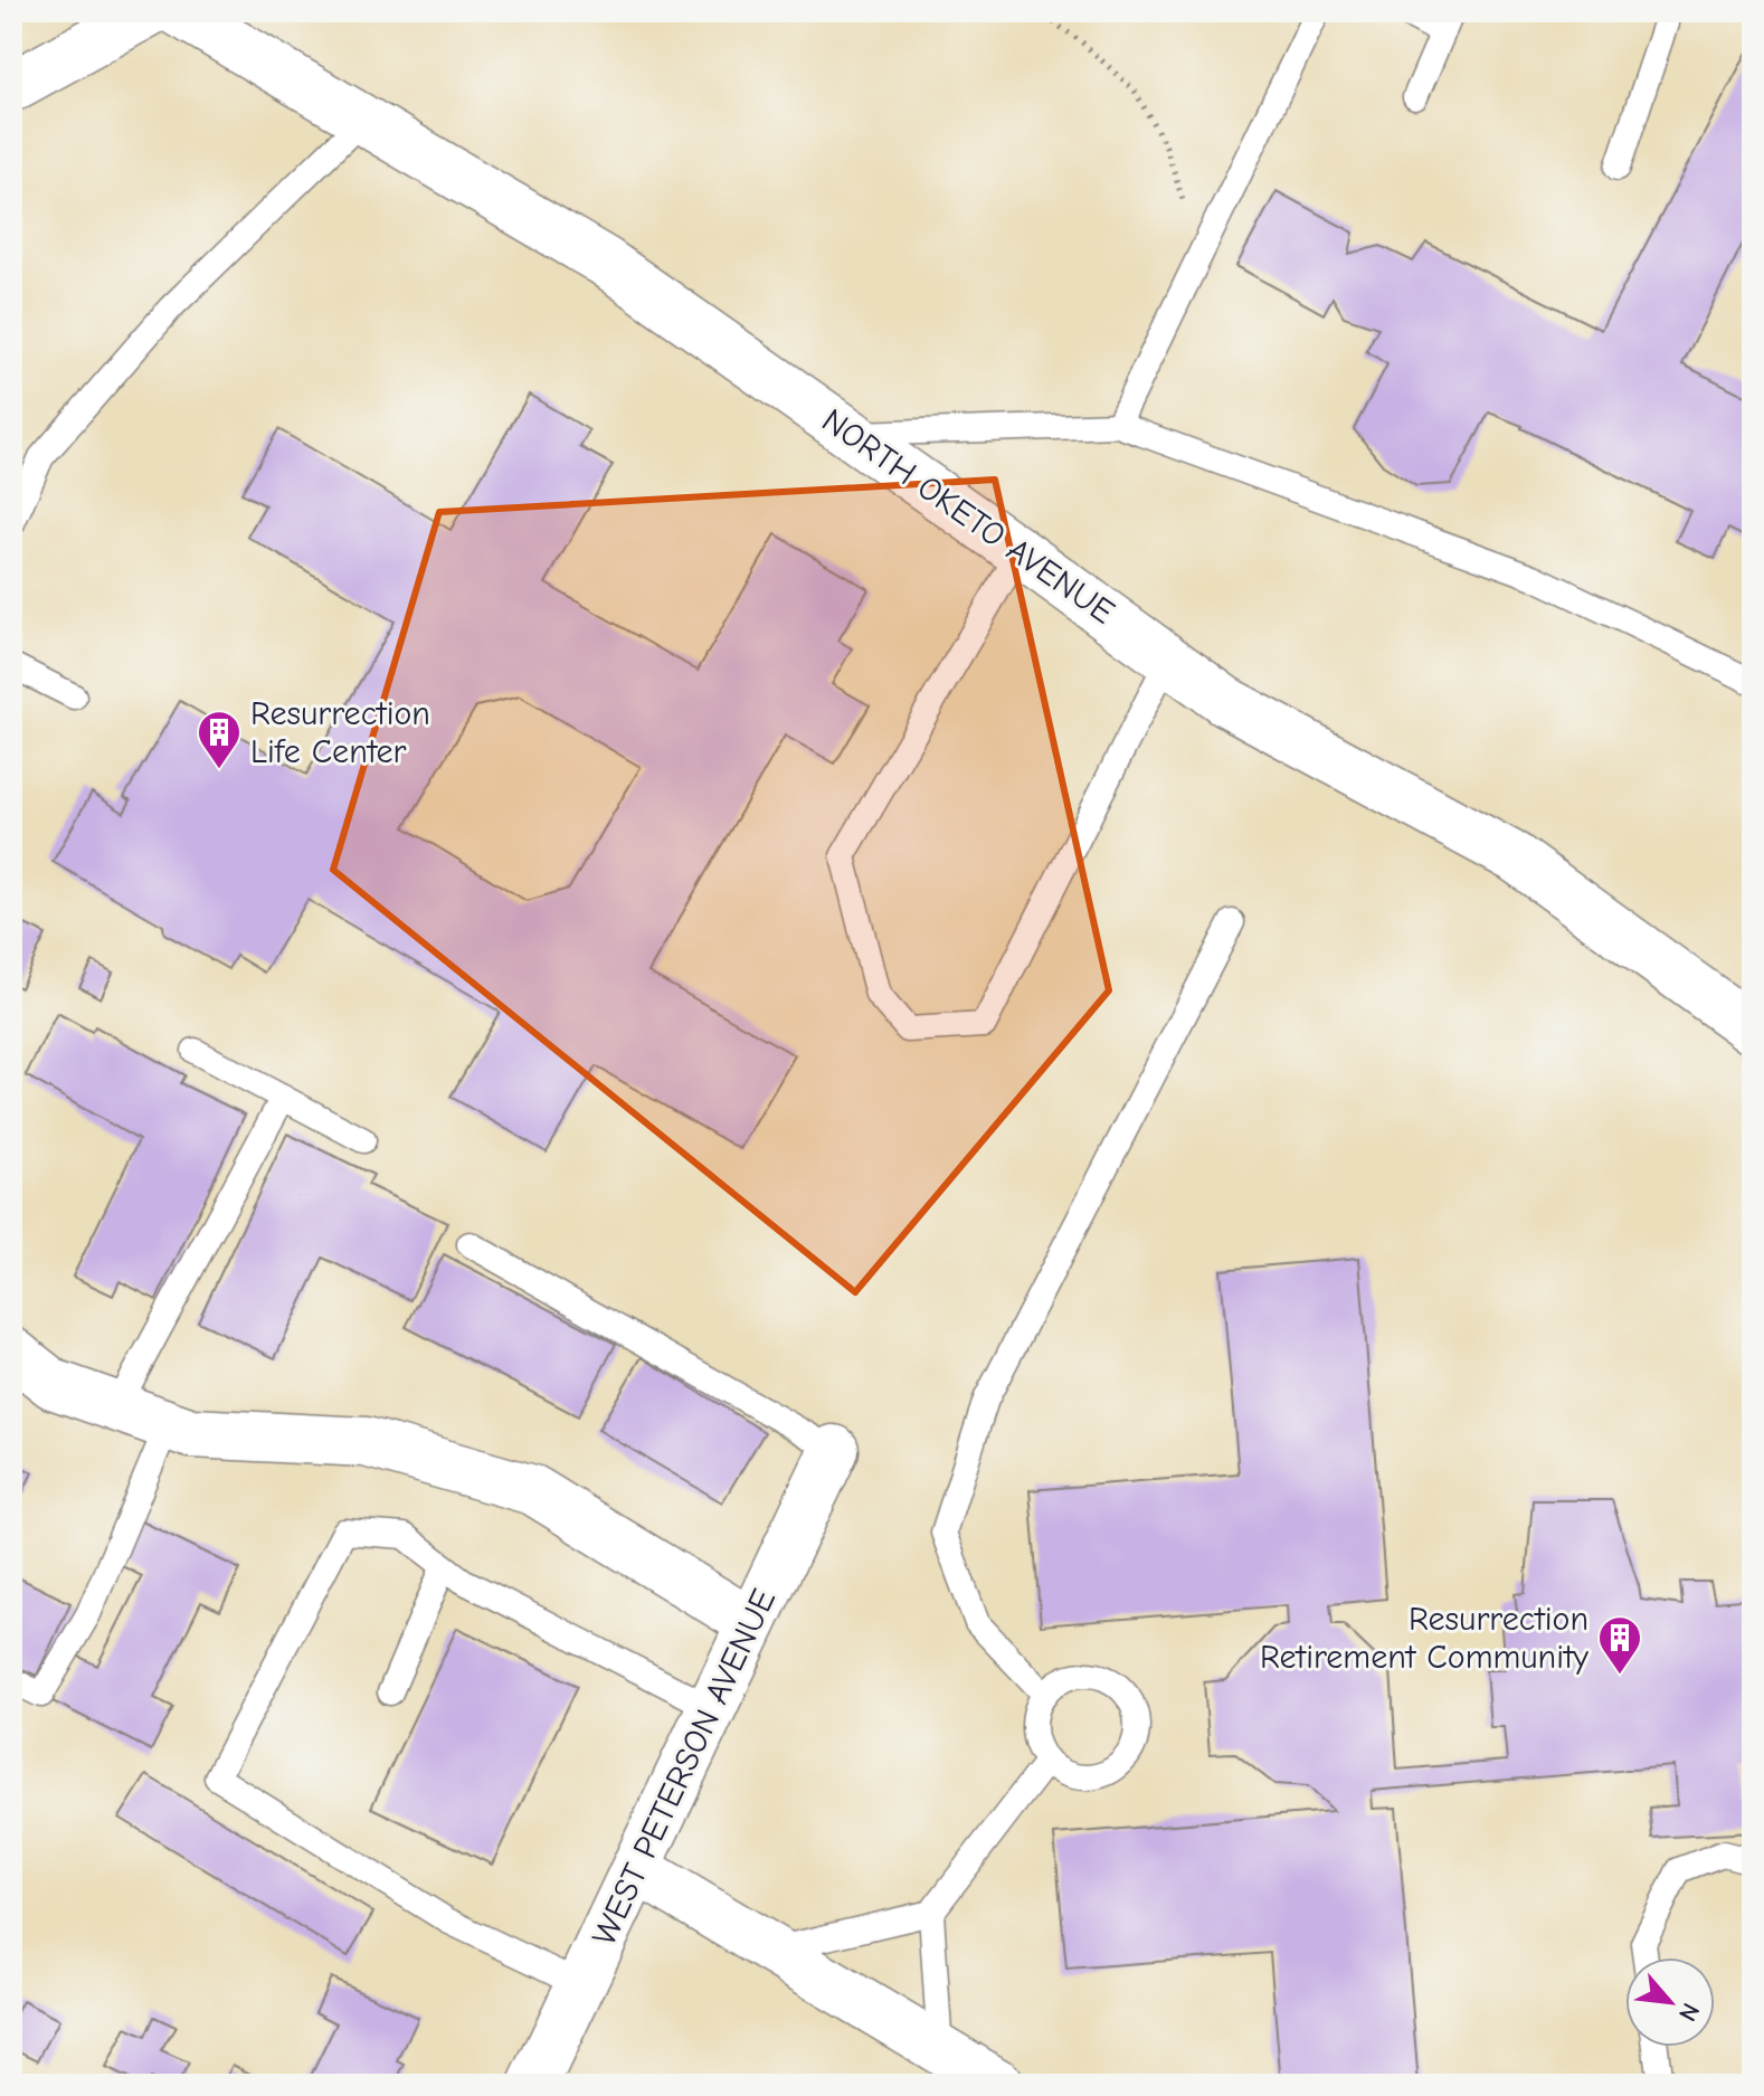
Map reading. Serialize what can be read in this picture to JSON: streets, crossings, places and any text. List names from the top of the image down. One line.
{"streets":{"street":["NORTH OKETO AVENUE","WEST PETERSON AVENUE"]},"places":{"building":["Resurrection Life Center","Resurrection Retirement Community"]},"north":"bottom right"}
